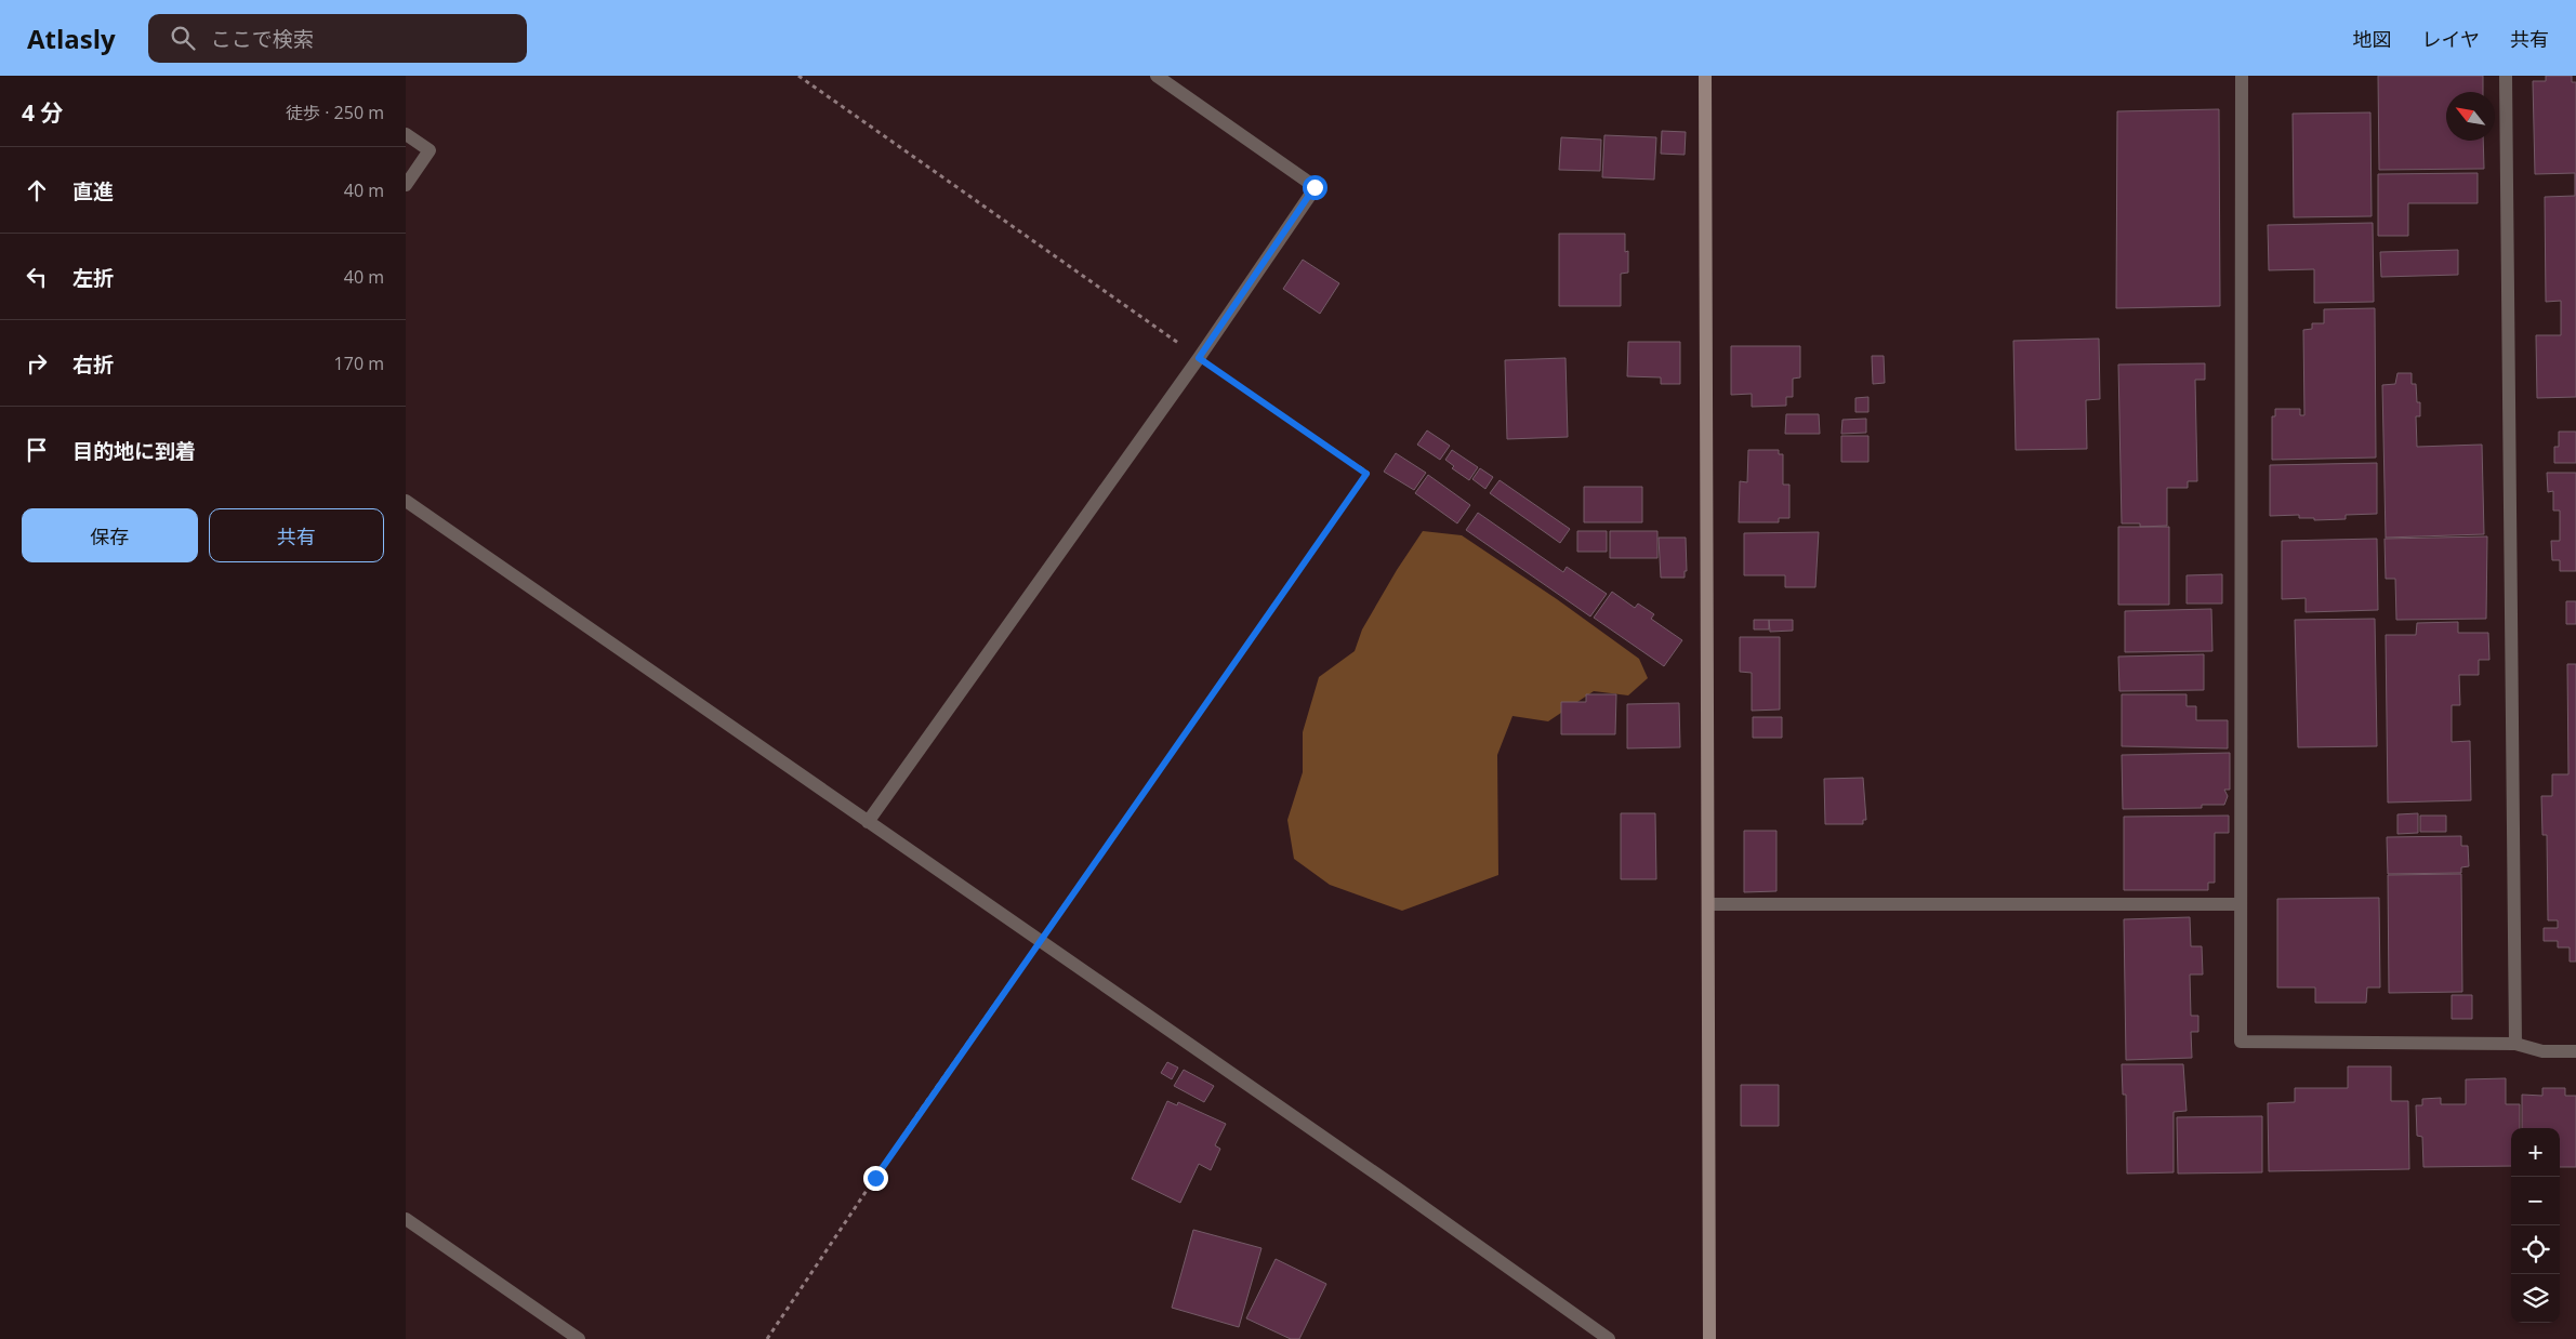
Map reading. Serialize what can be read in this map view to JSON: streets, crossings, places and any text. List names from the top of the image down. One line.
{"north":"top left","page":{"header":"Atlasly","search":"ここで検索","nav":["地図","レイヤ","共有"],"heading":["4 分","徒歩 · 250 m"],"list":[["直進","40 m"],["左折","40 m"],["右折","170 m"],"目的地に到着"],"buttons":["保存","共有"],"map_buttons":["+","−"]}}
